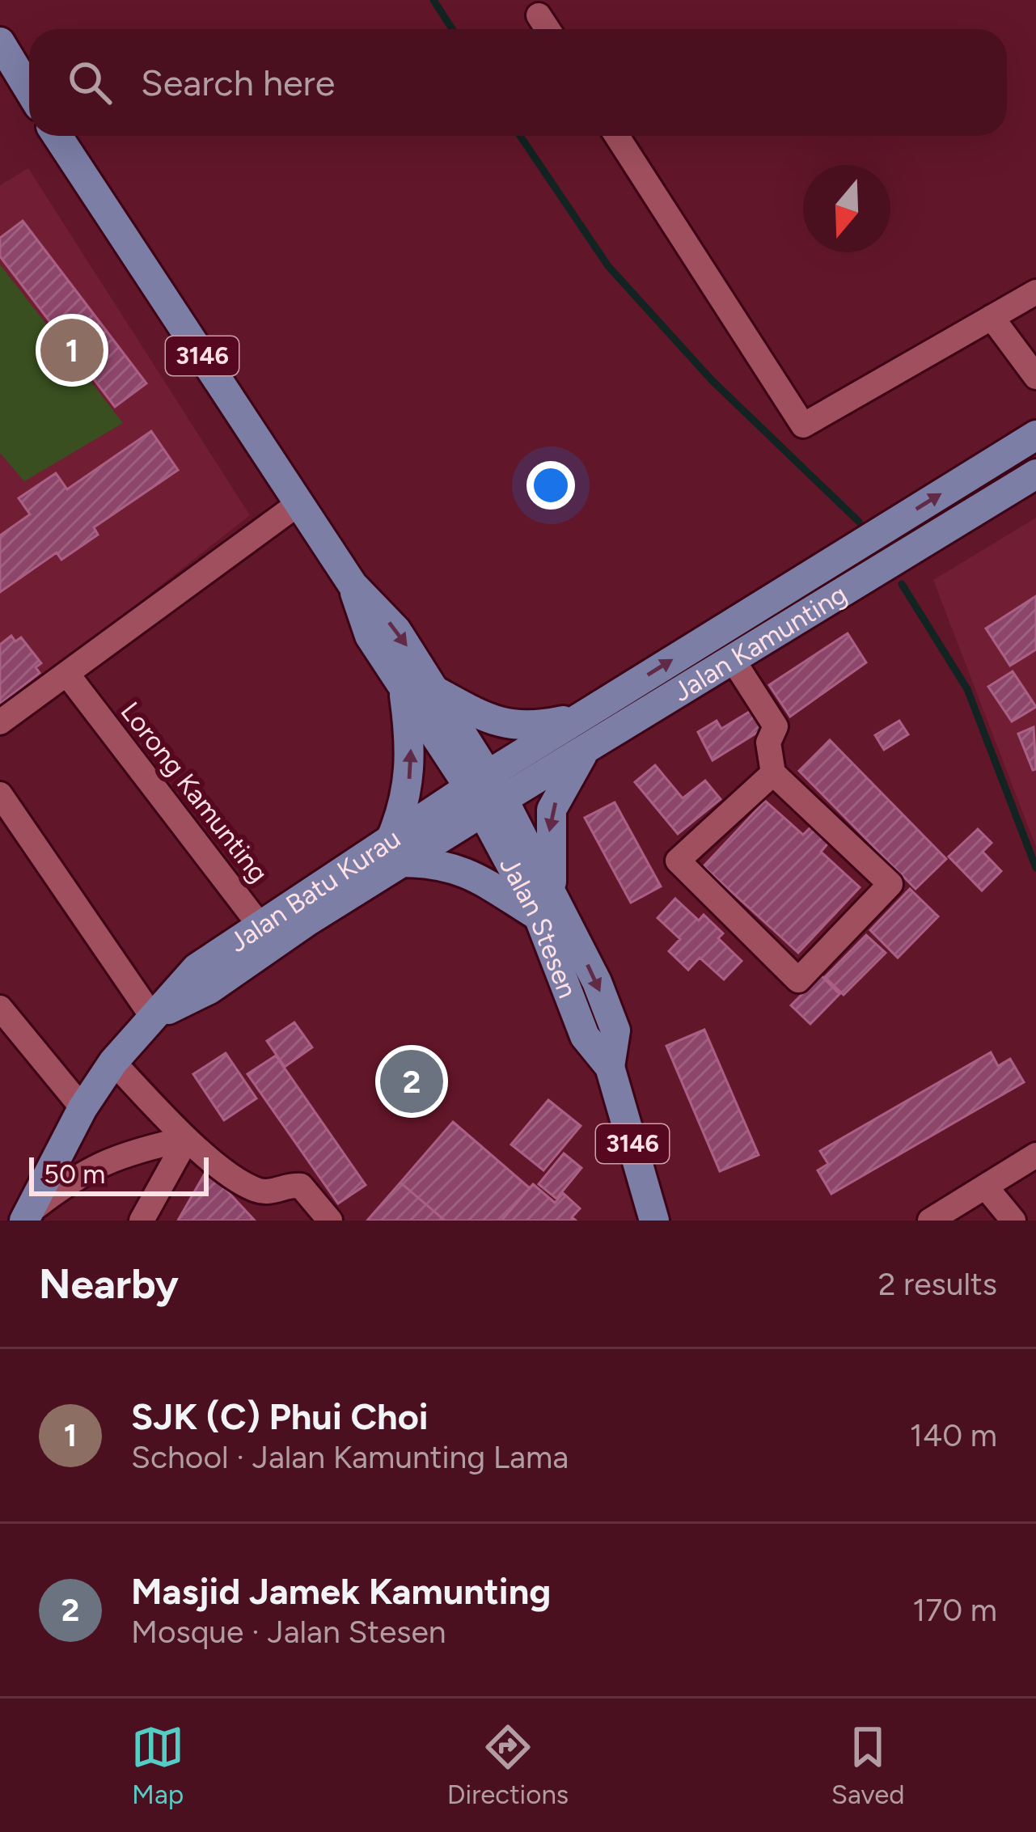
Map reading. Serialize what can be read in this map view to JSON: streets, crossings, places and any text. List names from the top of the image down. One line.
{"streets":{"main road":["3146","Jalan Kamunting","Jalan Batu Kurau","Jalan Stesen"],"street":["Lorong Kamunting"]},"crossings":[["3146","Jalan Kamunting"],["3146","Jalan Batu Kurau"],["3146","Jalan Stesen"],["Jalan Kamunting","Jalan Batu Kurau"],["Jalan Kamunting","Jalan Stesen"],["Lorong Kamunting","Jalan Batu Kurau"],["Jalan Batu Kurau","Jalan Stesen"]],"scale_bar":"50 m","north":"bottom","page":{"search":"Search here","pins":["1","2"],"scale":"50 m","heading":["Nearby","2 results"],"list":[{"mark":"1","name":"SJK (C) Phui Choi","note":"School · Jalan Kamunting Lama","value":"140 m"},{"mark":"2","name":"Masjid Jamek Kamunting","note":"Mosque · Jalan Stesen","value":"170 m"}],"nav":["Map","Directions","Saved"]}}
